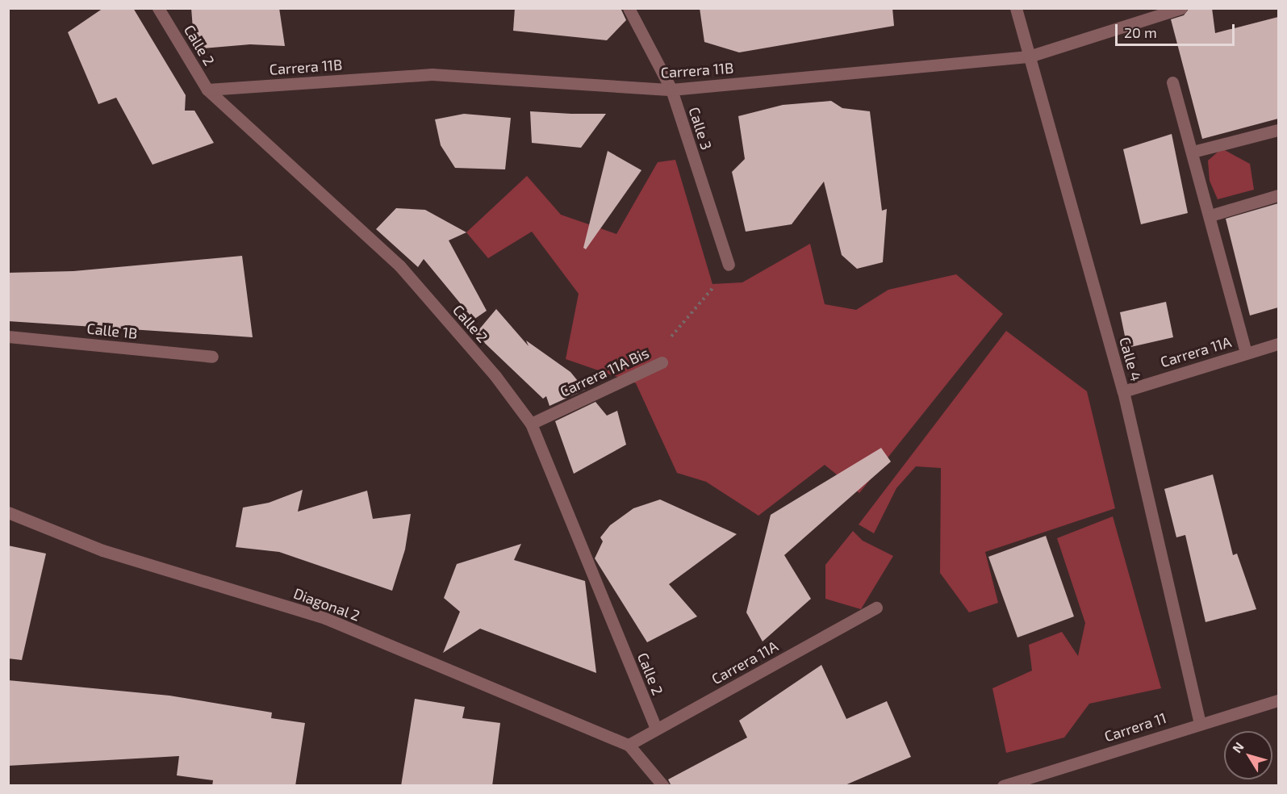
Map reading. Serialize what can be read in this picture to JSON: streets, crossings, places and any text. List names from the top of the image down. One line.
{"streets":{"street":["Calle 2","Carrera 11B","Calle 3","Calle 1B","Carrera 11A","Calle 4","Carrera 11A Bis","Diagonal 2","Carrera 11"]},"crossings":[["Calle 2","Carrera 11B"],["Calle 2","Carrera 11A"],["Calle 2","Carrera 11A Bis"],["Carrera 11B","Calle 3"],["Carrera 11B","Calle 4"],["Calle 3","Carrera 11A Bis"],["Carrera 11A","Calle 4"],["Carrera 11A","Diagonal 2"],["Calle 4","Carrera 11"]],"scale_bar":"20 m","north":"top left"}
